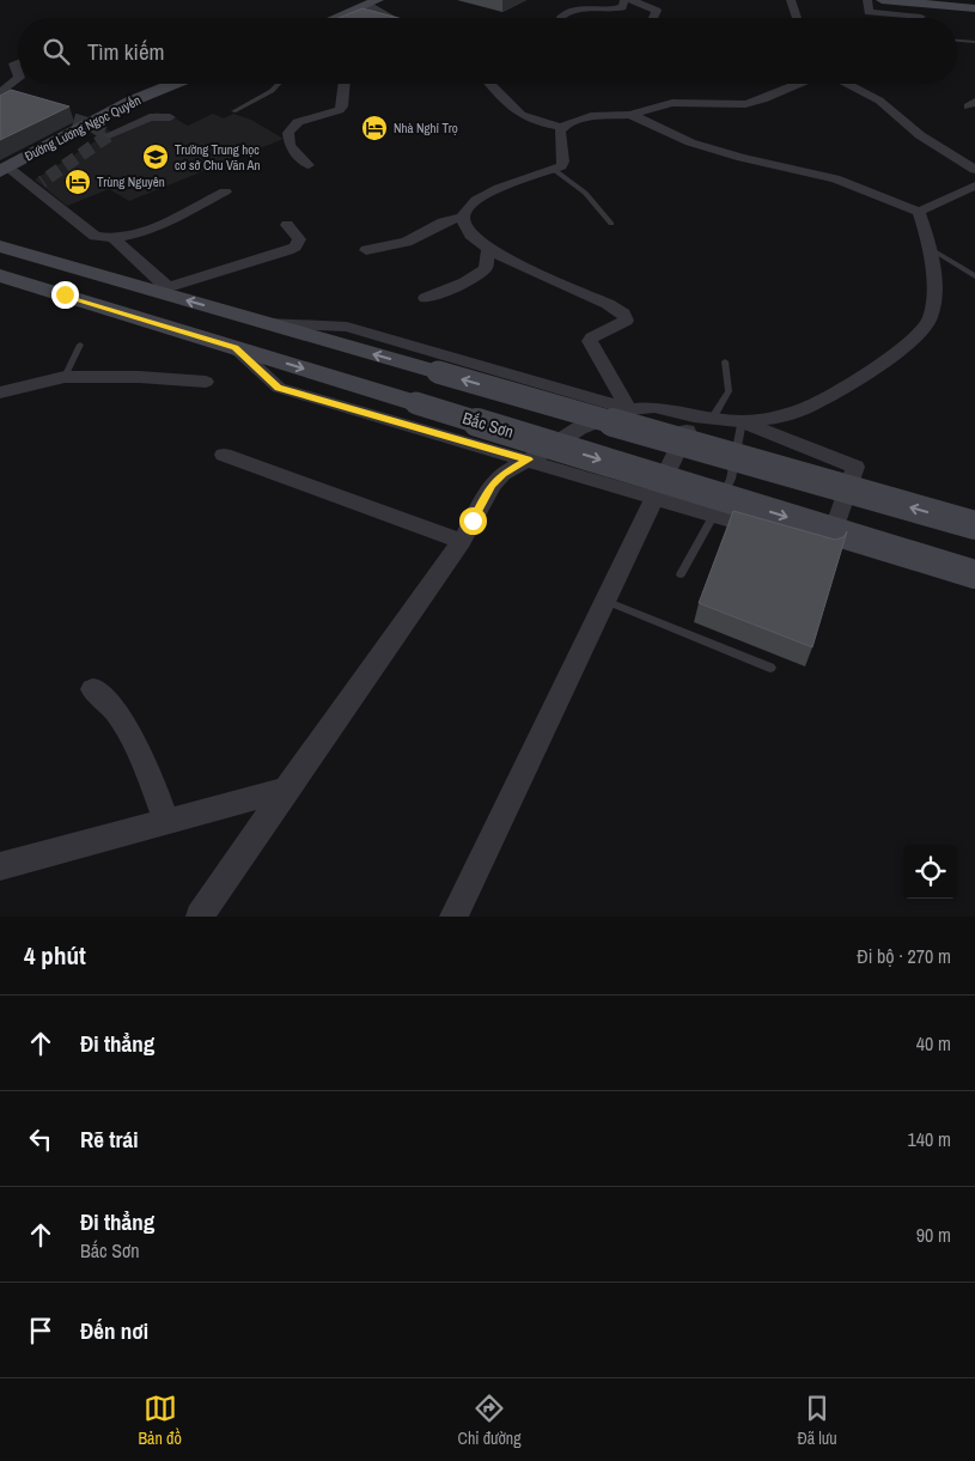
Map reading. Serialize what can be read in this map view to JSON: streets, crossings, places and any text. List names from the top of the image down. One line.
{"streets":{"main road":["Đường Lương Ngọc Quyến","Bắc Sơn"]},"places":{"hotel":["Nhà Nghỉ Trọ","Trùng Nguyên"],"school or university":["Trường Trung học cơ sở Chu Văn An"]},"page":{"search":"Tìm kiếm","heading":["4 phút","Đi bộ · 270 m"],"list":[["Đi thẳng","40 m"],["Rẽ trái","140 m"],["Đi thẳng","Bắc Sơn","90 m"],"Đến nơi"],"nav":["Bản đồ","Chỉ đường","Đã lưu"]}}
